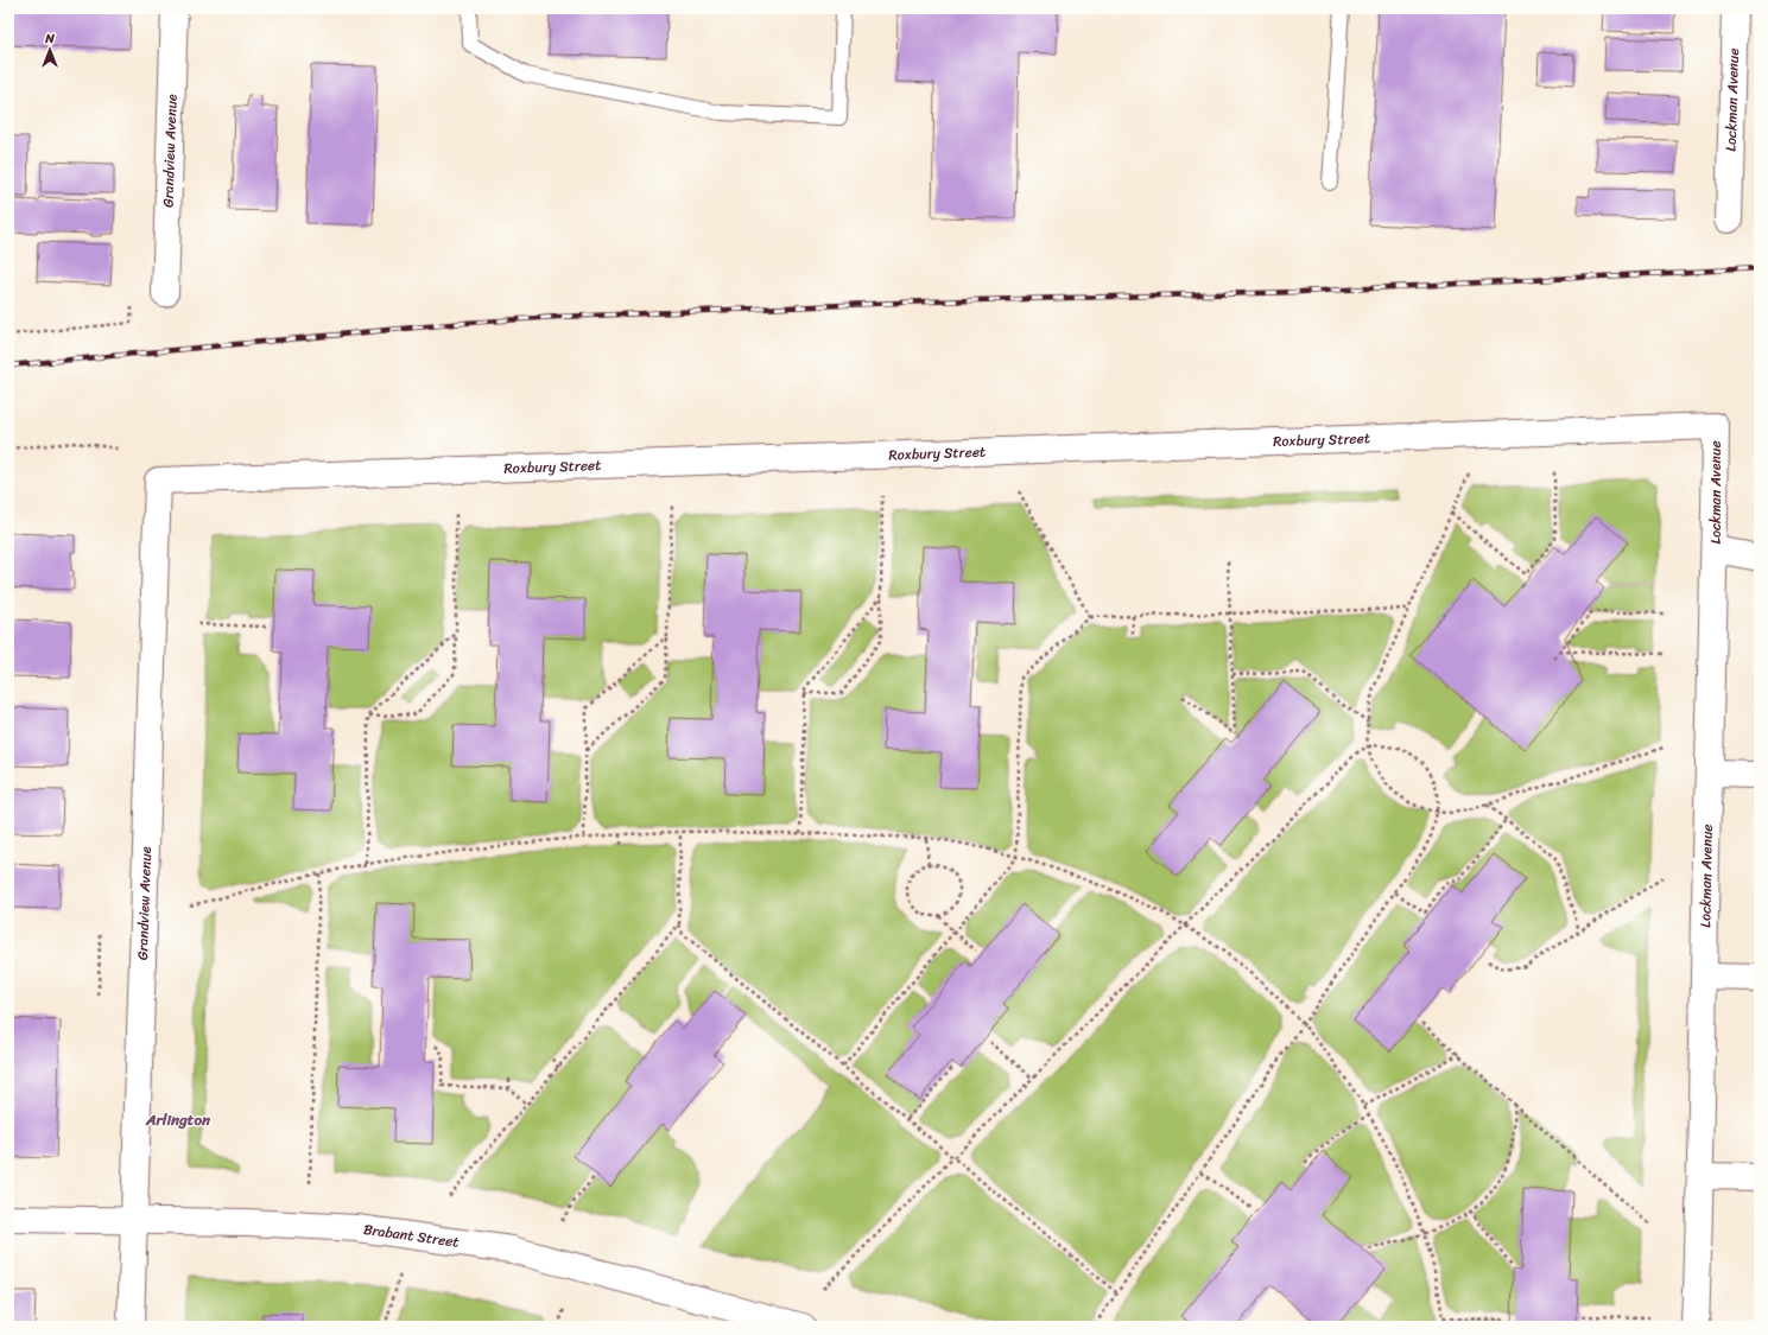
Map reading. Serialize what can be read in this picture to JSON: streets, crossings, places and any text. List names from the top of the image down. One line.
{"streets":{"street":["Lockman Avenue","Grandview Avenue","Roxbury Street","Brabant Street"]},"crossings":[["Lockman Avenue","Roxbury Street"],["Grandview Avenue","Roxbury Street"],["Grandview Avenue","Brabant Street"]],"districts":["Arlington"],"north":"top"}
